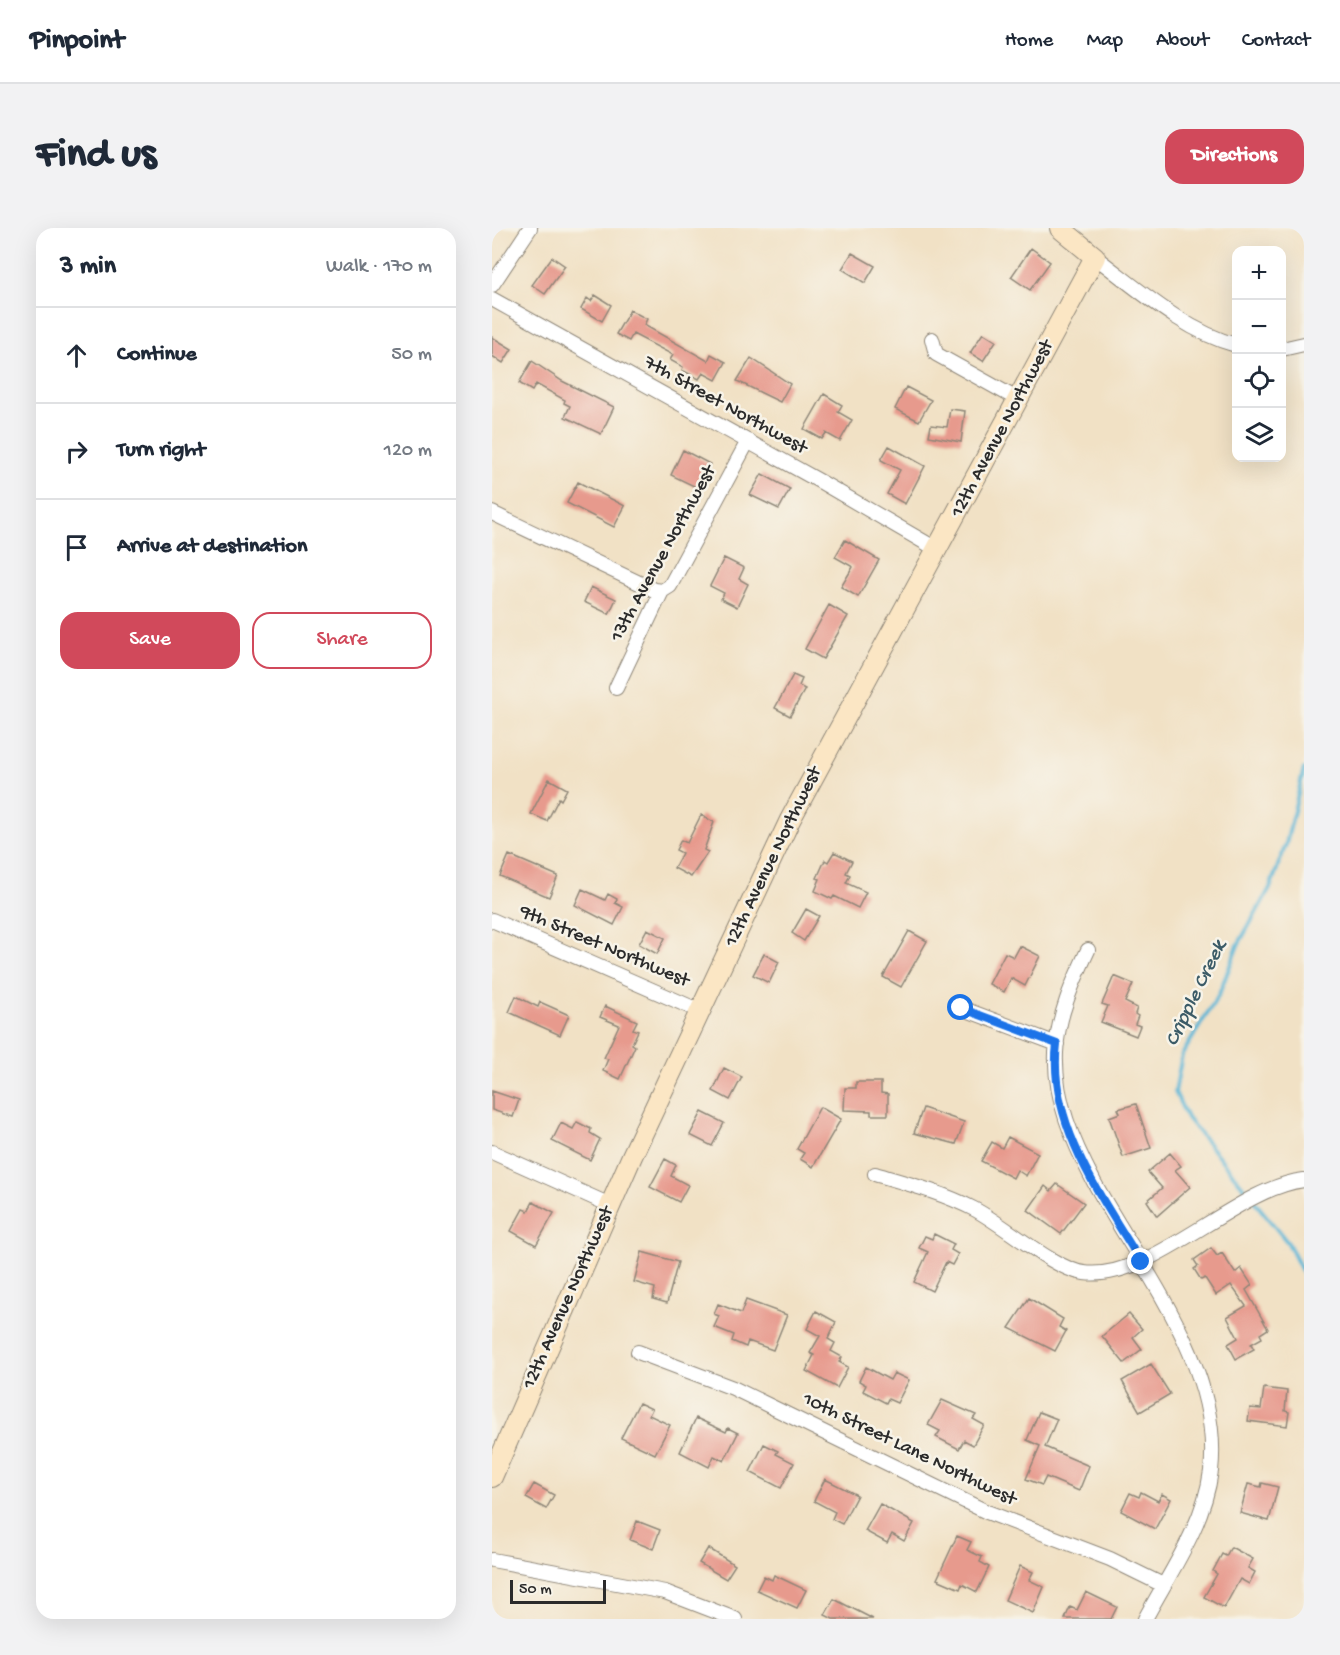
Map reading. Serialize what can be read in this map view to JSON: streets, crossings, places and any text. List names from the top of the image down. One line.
{"streets":{"main road":["12th Avenue Northwest"],"street":["7th Street Northwest","13th Avenue Northwest","9th Street Northwest","10th Street Lane Northwest"]},"crossings":[["7th Street Northwest","12th Avenue Northwest"],["7th Street Northwest","13th Avenue Northwest"],["12th Avenue Northwest","9th Street Northwest"]],"water":["Cripple Creek"],"scale_bar":"50 m","page":{"header":"Pinpoint","nav":["Home","Map","About","Contact"],"buttons":["Directions",["Save","Share"]],"title":"Find us","heading":["3 min","Walk · 170 m"],"map_buttons":["+","−"],"list":[["Continue","50 m"],["Turn right","120 m"],"Arrive at destination"],"scale":"50 m"}}
